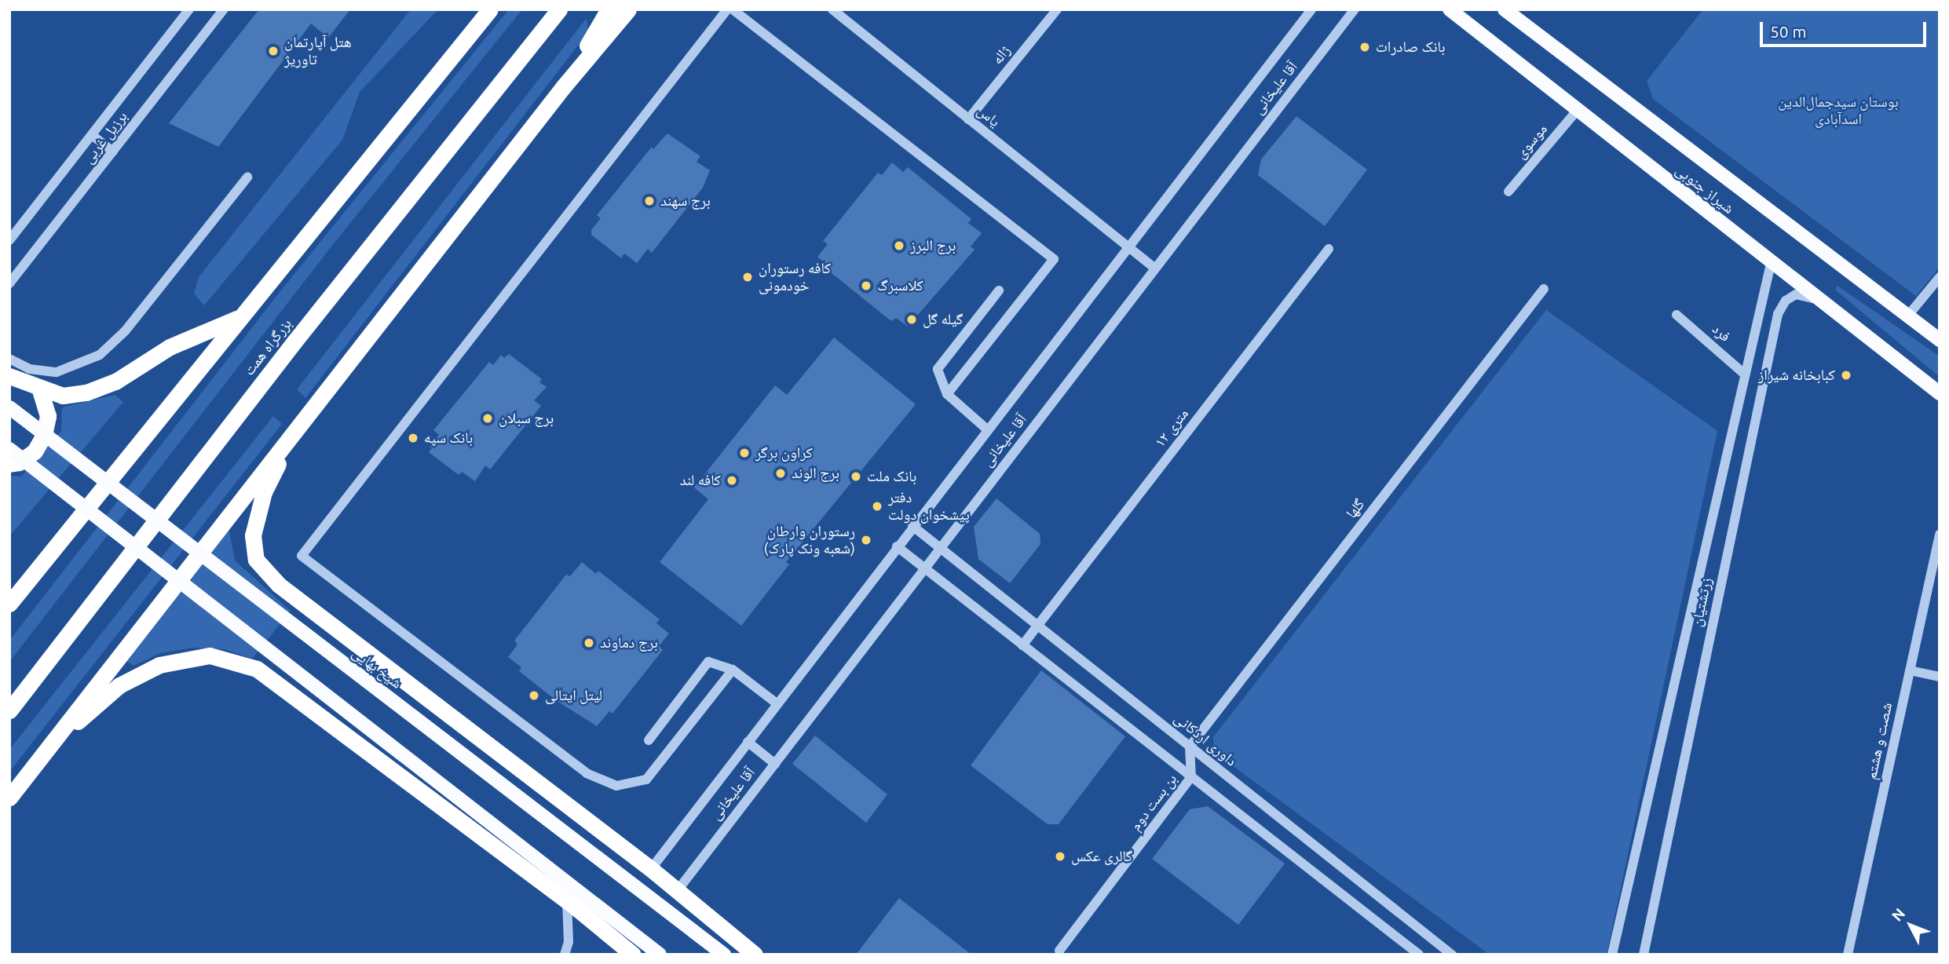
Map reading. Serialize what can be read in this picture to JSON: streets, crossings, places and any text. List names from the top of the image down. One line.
{"streets":{"highway":["بزرگراه همت"],"main road":["شیراز جنوبی","شیخ بهایی"],"street":["ژاله","آقا علیخانی","یاس","برزیل غربی","موسوی","فرد","۱۲ متری","گلها","زرتشتیان","داوری اردکانی","شصت و هشتم","بن بست دوم"]},"crossings":[["ژاله","یاس"],["آقا علیخانی","یاس"],["آقا علیخانی","داوری اردکانی"],["موسوی","شیراز جنوبی"],["شیراز جنوبی","زرتشتیان"],["فرد","زرتشتیان"],["۱۲ متری","داوری اردکانی"],["گلها","داوری اردکانی"]],"parks":["بوستان سیدجمال‌الدین اسدآبادی"],"places":["بانک صادرات","هتل آپارتمان تاوریژ","برج سهند","برج البرز","کافه رستوران خودمونی","کلاسبرگ","گیله گل","کبابخانه شیراز","برج سبلان","بانک سپه","کراون برگر","برج الوند","بانک ملت","کافه لند","دفتر پیشخوان دولت","رستوران وارطان (شعبه ونک پارک)","برج دماوند","لیتل ایتالی","گالری عکس"],"scale_bar":"50 m","north":"top left"}
